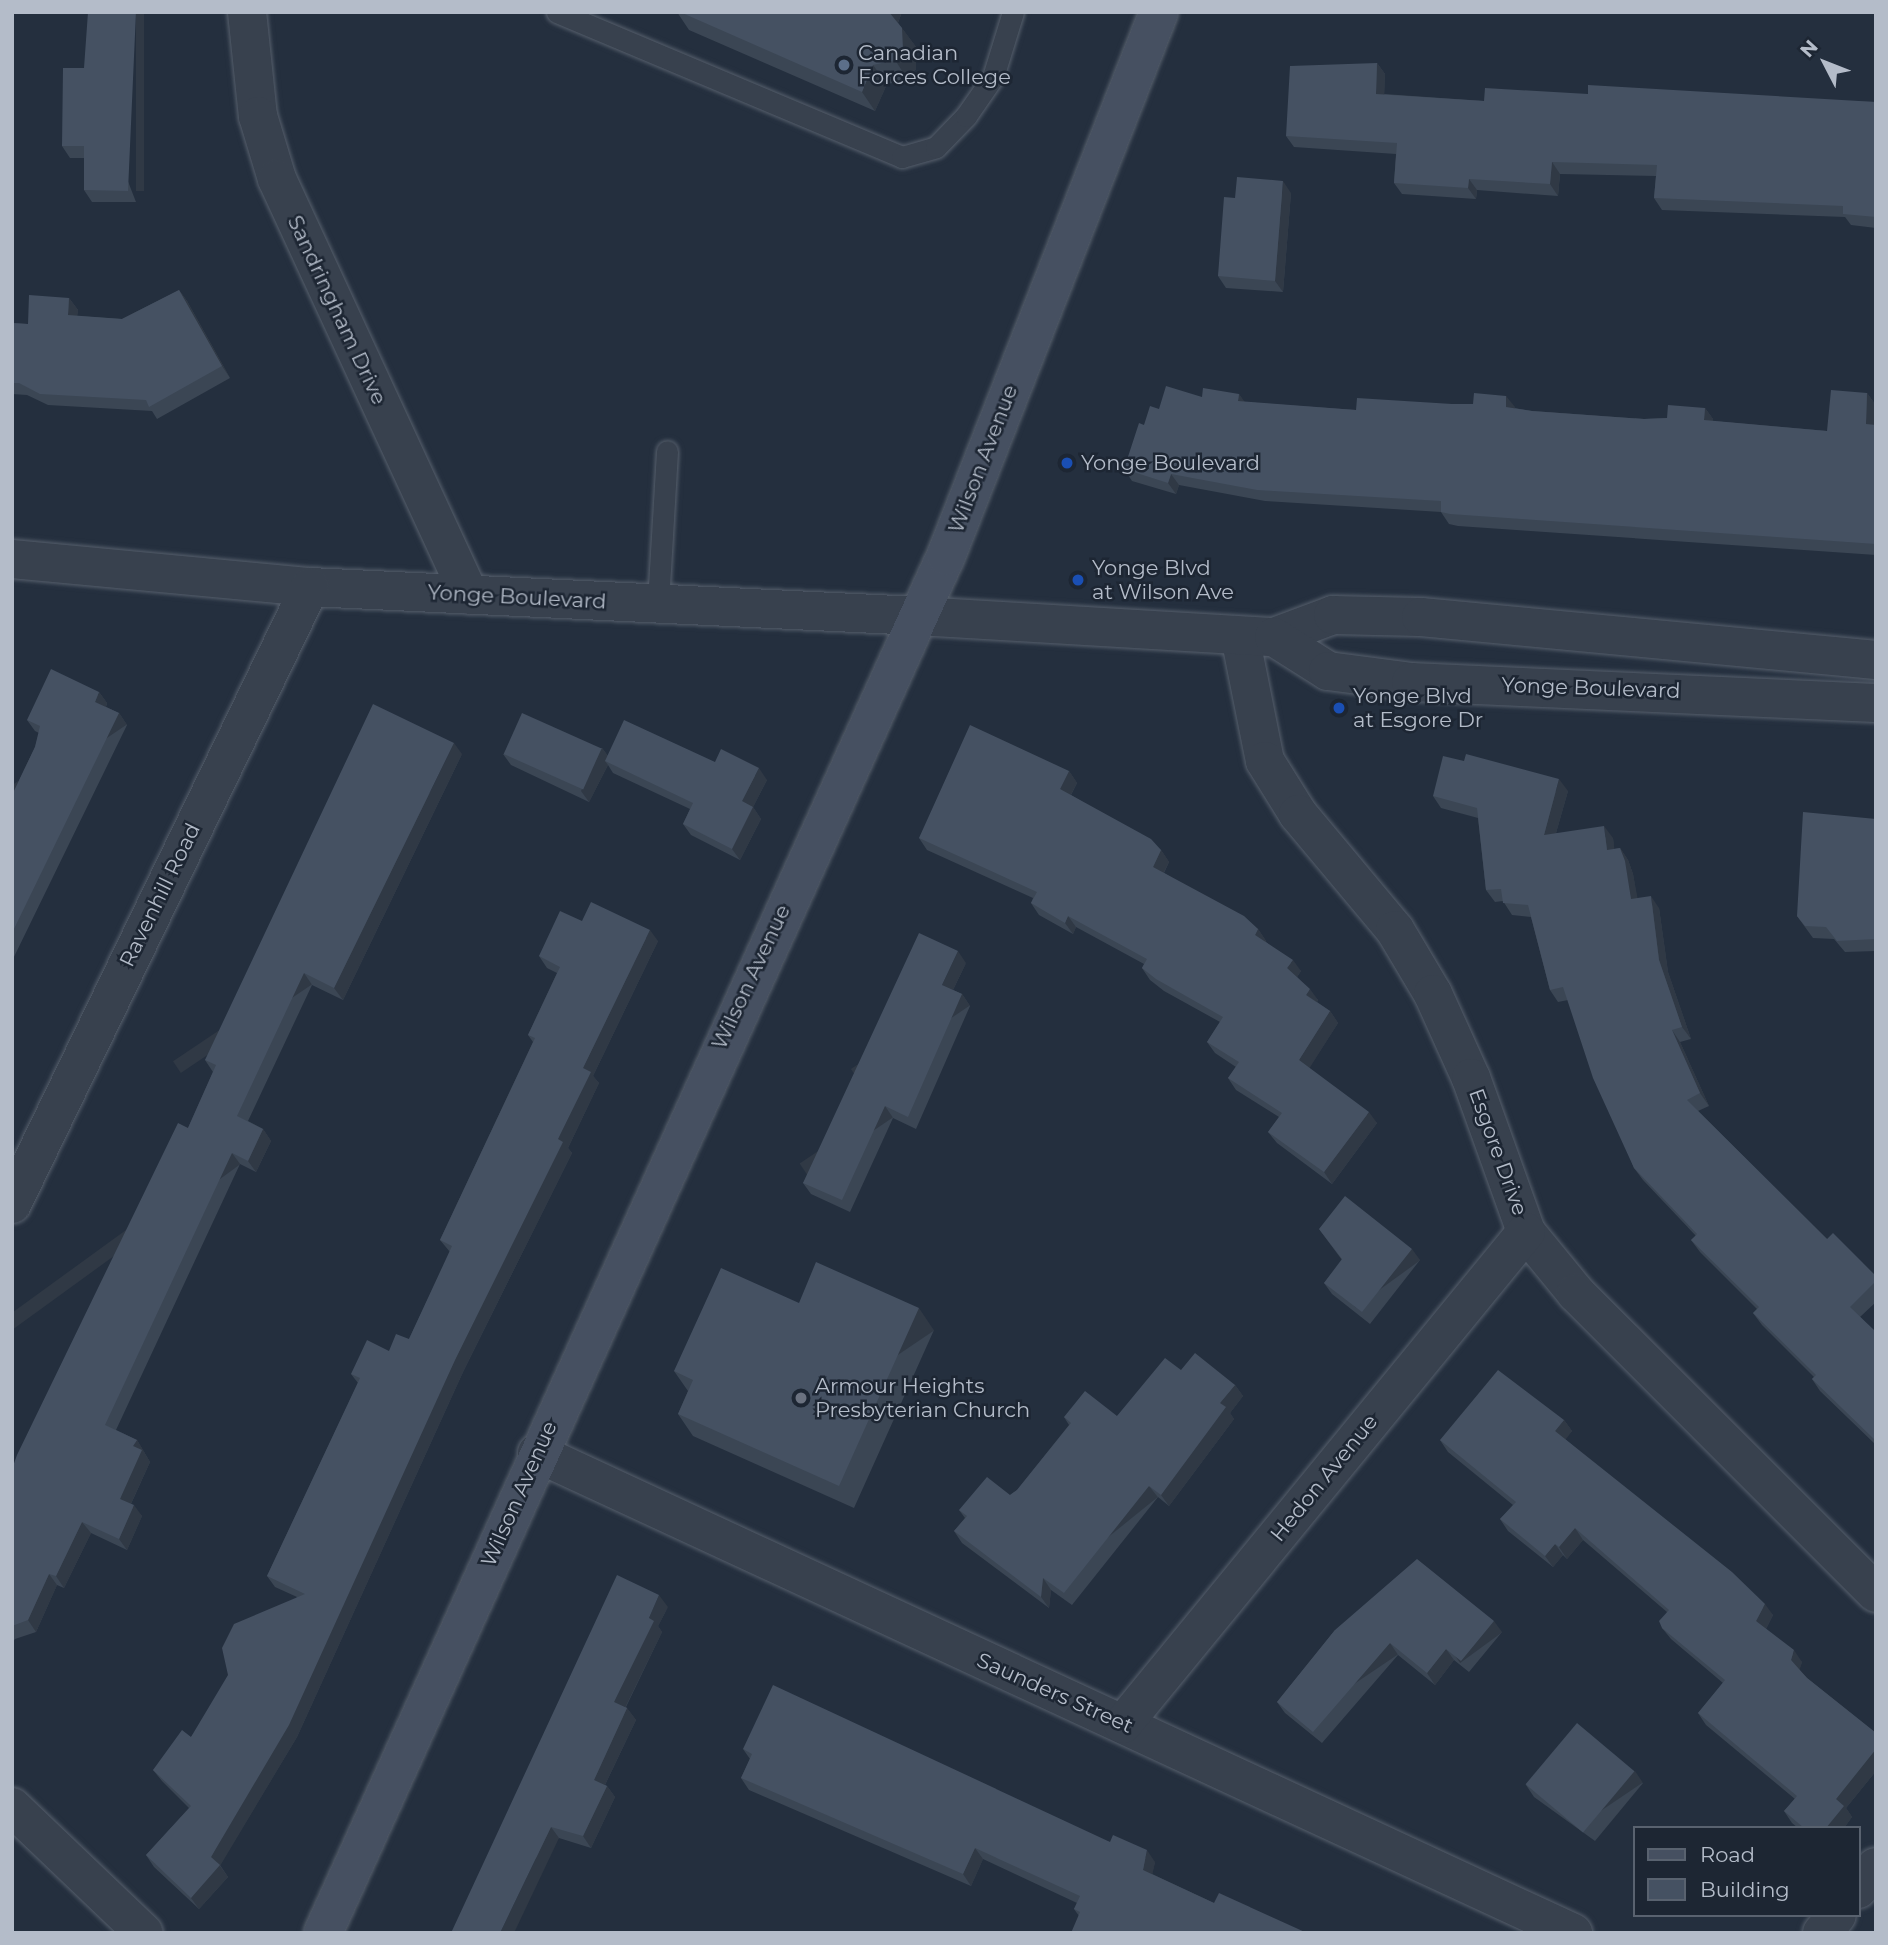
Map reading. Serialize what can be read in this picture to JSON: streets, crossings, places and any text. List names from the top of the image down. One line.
{"streets":{"main road":["Wilson Avenue"],"street":["Sandringham Drive","Yonge Boulevard","Ravenhill Road","Esgore Drive","Hedon Avenue","Saunders Street"]},"crossings":[["Sandringham Drive","Yonge Boulevard"],["Wilson Avenue","Yonge Boulevard"],["Wilson Avenue","Saunders Street"],["Yonge Boulevard","Ravenhill Road"],["Yonge Boulevard","Esgore Drive"],["Esgore Drive","Hedon Avenue"],["Hedon Avenue","Saunders Street"]],"places":["Canadian Forces College","Yonge Boulevard","Yonge Blvd at Wilson Ave","Yonge Blvd at Esgore Dr","Armour Heights Presbyterian Church"],"legend":["Road","Building"],"north":"top left"}
